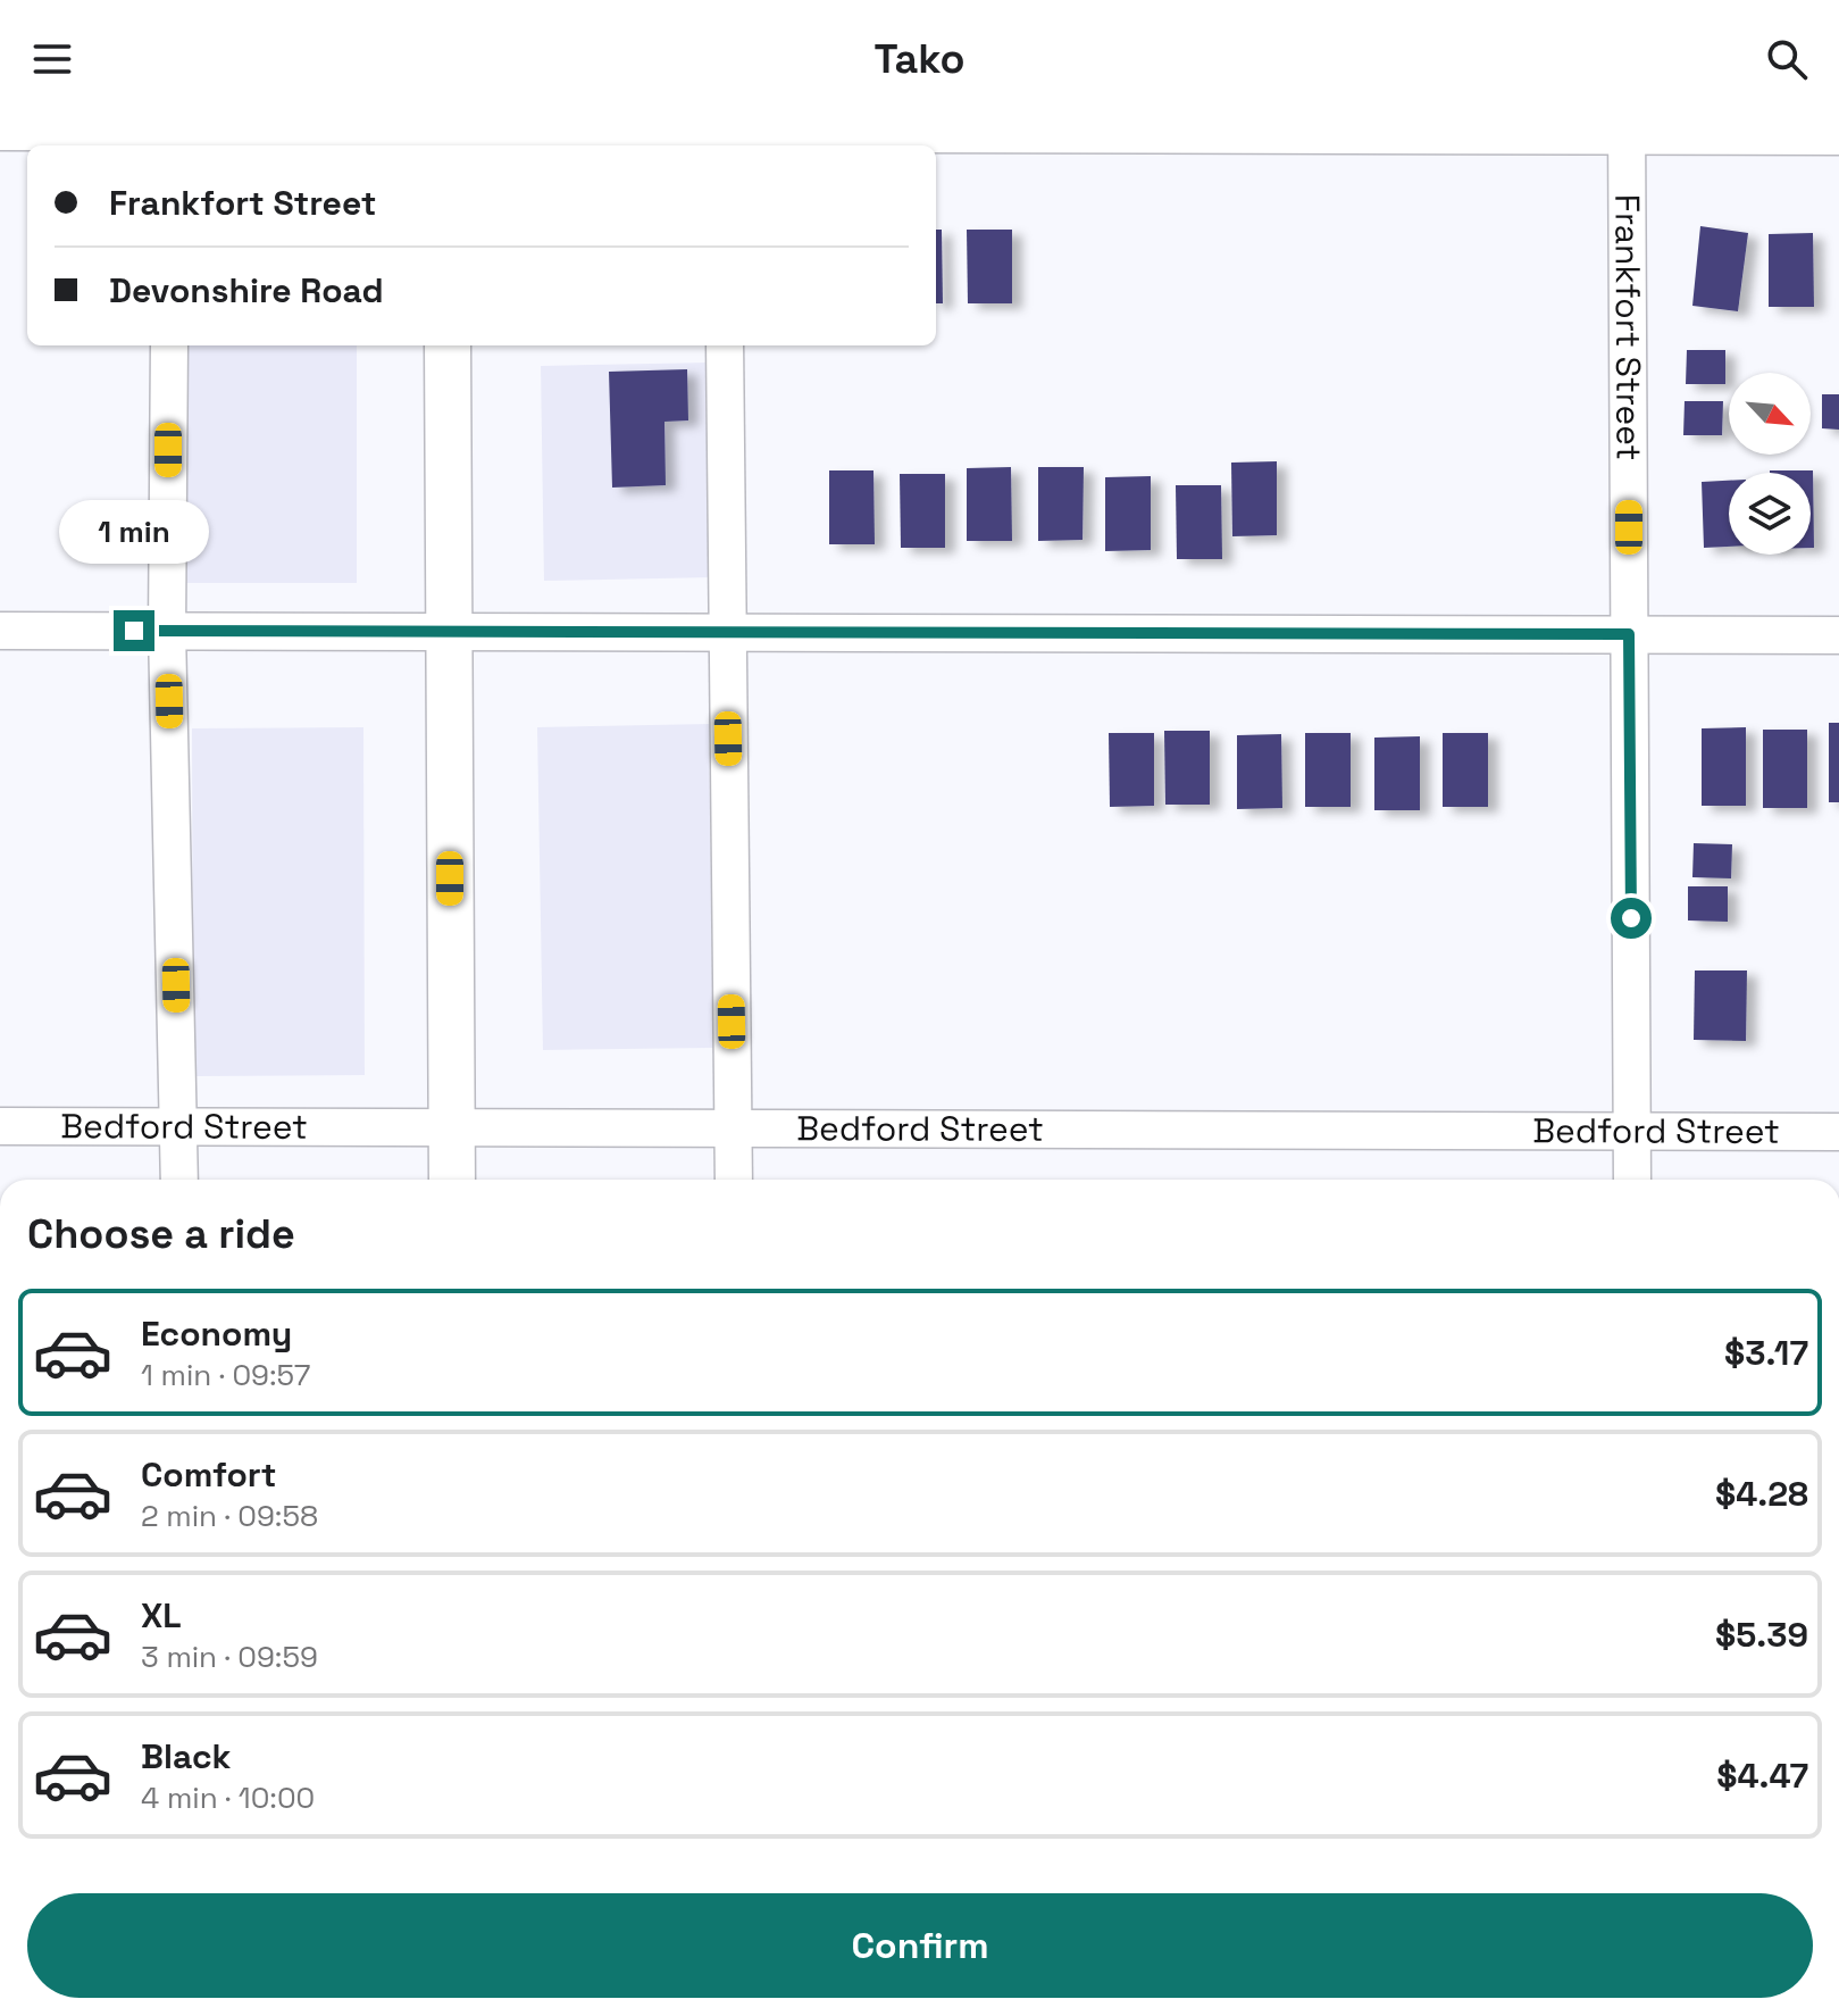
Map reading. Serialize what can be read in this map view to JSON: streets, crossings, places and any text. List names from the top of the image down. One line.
{"streets":{"street":["Frankfort Street","Bedford Street"]},"crossings":[["Frankfort Street","Bedford Street"]],"north":"bottom right","page":{"header":"Tako","banner":["Frankfort Street","Devonshire Road"],"bubble":"1 min","heading":"Choose a ride","list":[{"name":"Economy","note":"1 min · 09:57","value":"$3.17"},{"name":"Comfort","note":"2 min · 09:58","value":"$4.28"},{"name":"XL","note":"3 min · 09:59","value":"$5.39"},{"name":"Black","note":"4 min · 10:00","value":"$4.47"}],"buttons":"Confirm"}}
